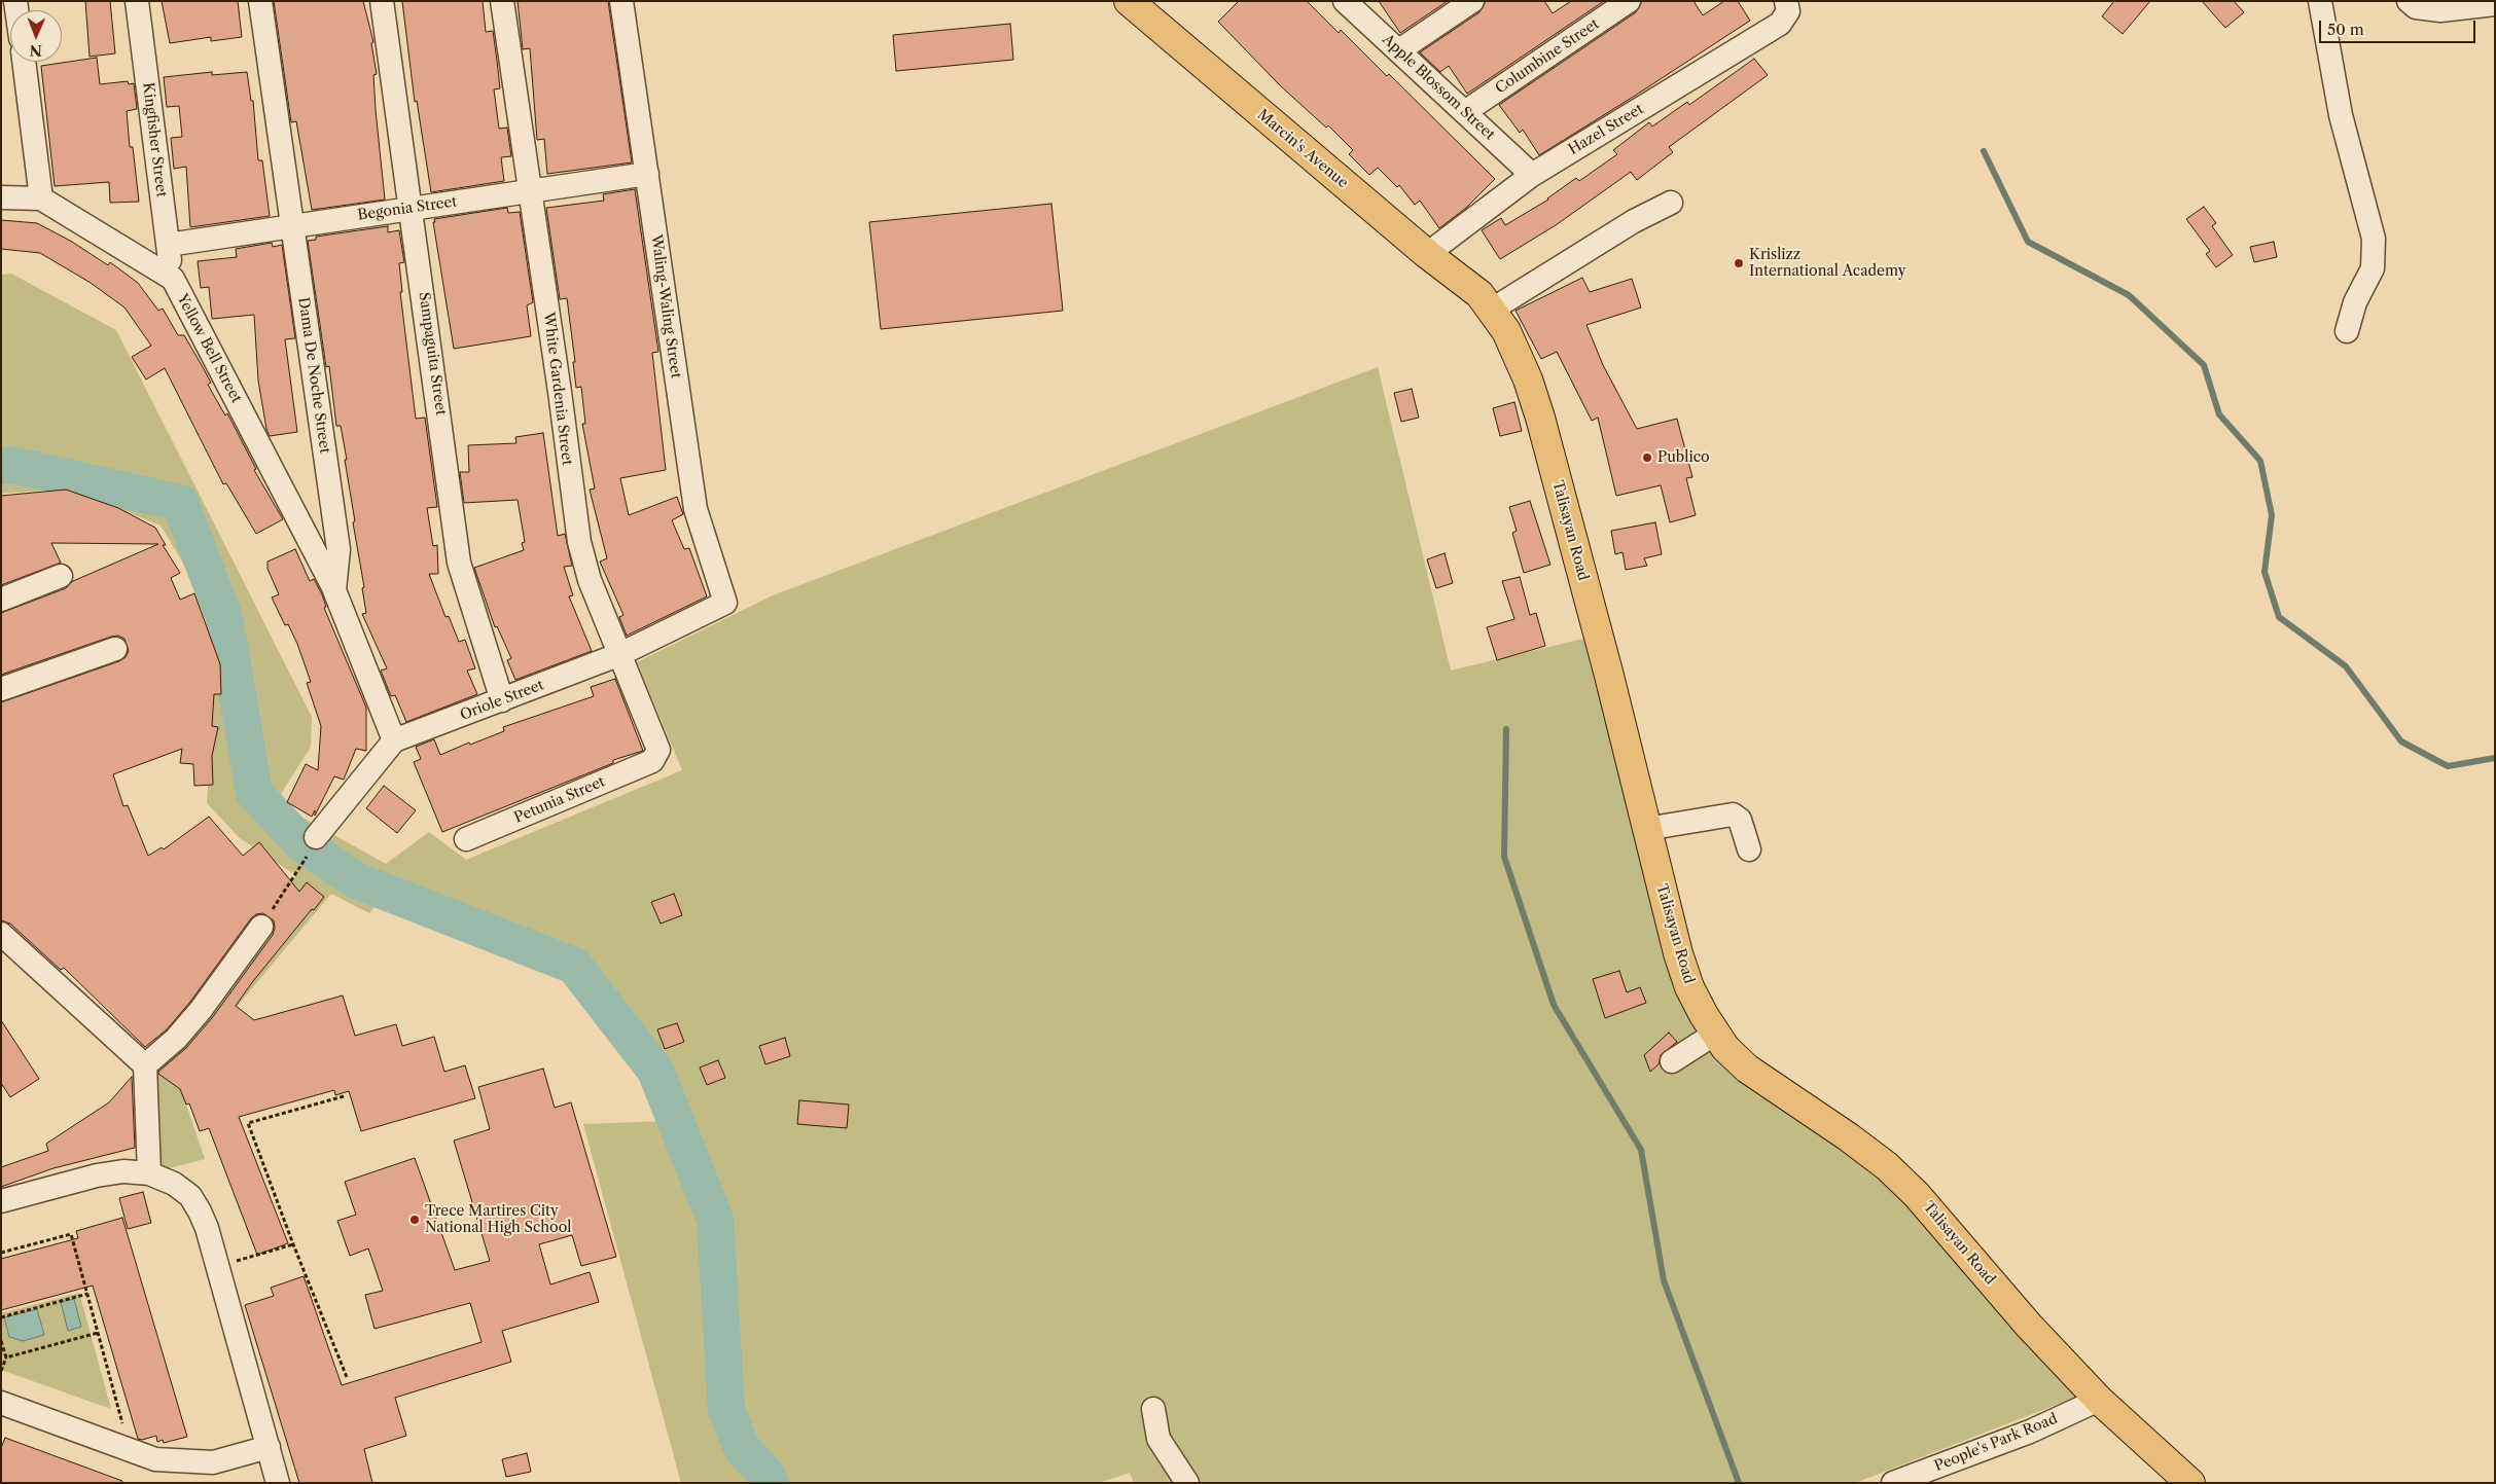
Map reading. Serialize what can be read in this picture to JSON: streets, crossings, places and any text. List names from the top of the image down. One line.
{"streets":{"main road":["Marcin's Avenue","Talisayan Road"],"street":["Columbine Street","Apple Blossom Street","Hazel Street","Kingfisher Street","Begonia Street","Waling-Waling Street","Yellow Bell Street","Sampaguita Street","Dama De Noche Street","White Gardenia Street","Oriole Street","Petunia Street","People's Park Road"]},"crossings":[["Columbine Street","Apple Blossom Street"],["Apple Blossom Street","Hazel Street"],["Hazel Street","Marcin's Avenue"],["Kingfisher Street","Begonia Street"],["Kingfisher Street","Yellow Bell Street"],["Marcin's Avenue","Talisayan Road"],["Begonia Street","Waling-Waling Street"],["Begonia Street","Sampaguita Street"],["Begonia Street","Dama De Noche Street"],["Begonia Street","White Gardenia Street"],["Waling-Waling Street","Oriole Street"],["Yellow Bell Street","Dama De Noche Street"],["Sampaguita Street","Oriole Street"],["Dama De Noche Street","Oriole Street"],["White Gardenia Street","Oriole Street"],["White Gardenia Street","Petunia Street"],["Talisayan Road","People's Park Road"]],"places":["Krislizz International Academy","Publico","Trece Martires City National High School"],"scale_bar":"50 m","north":"bottom"}
